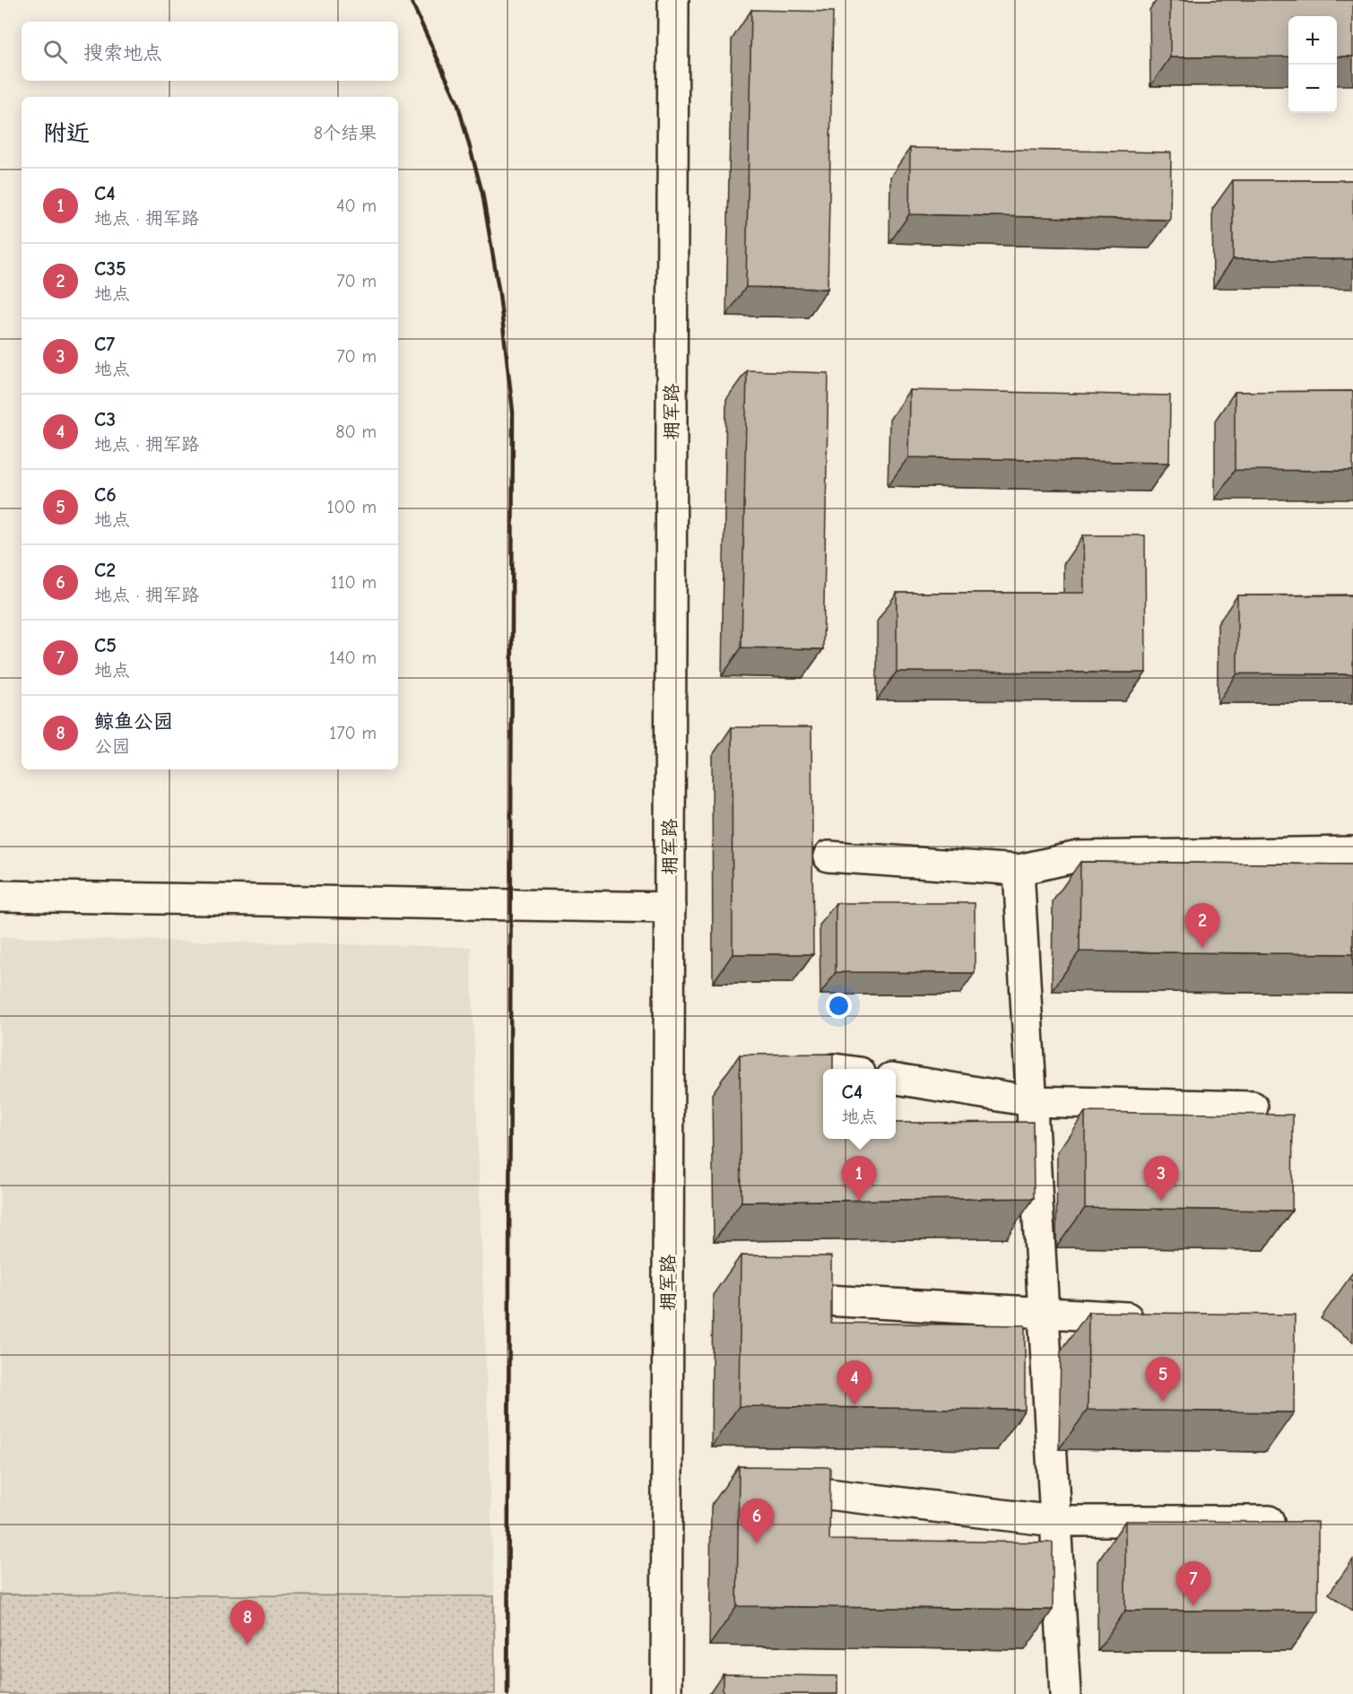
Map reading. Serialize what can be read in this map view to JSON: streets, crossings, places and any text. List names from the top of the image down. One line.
{"streets":{"street":["拥军路"]},"page":{"map_buttons":["+","−"],"search":"搜索地点","heading":["附近","8个结果"],"list":[{"mark":"1","name":"C4","note":"地点 · 拥军路","value":"40 m"},{"mark":"2","name":"C35","note":"地点","value":"70 m"},{"mark":"3","name":"C7","note":"地点","value":"70 m"},{"mark":"4","name":"C3","note":"地点 · 拥军路","value":"80 m"},{"mark":"5","name":"C6","note":"地点","value":"100 m"},{"mark":"6","name":"C2","note":"地点 · 拥军路","value":"110 m"},{"mark":"7","name":"C5","note":"地点","value":"140 m"},{"mark":"8","name":"鲸鱼公园","note":"公园","value":"170 m"}],"pins":["2","1","3","5","4","6","7","8"],"popup":["C4","地点"]}}
